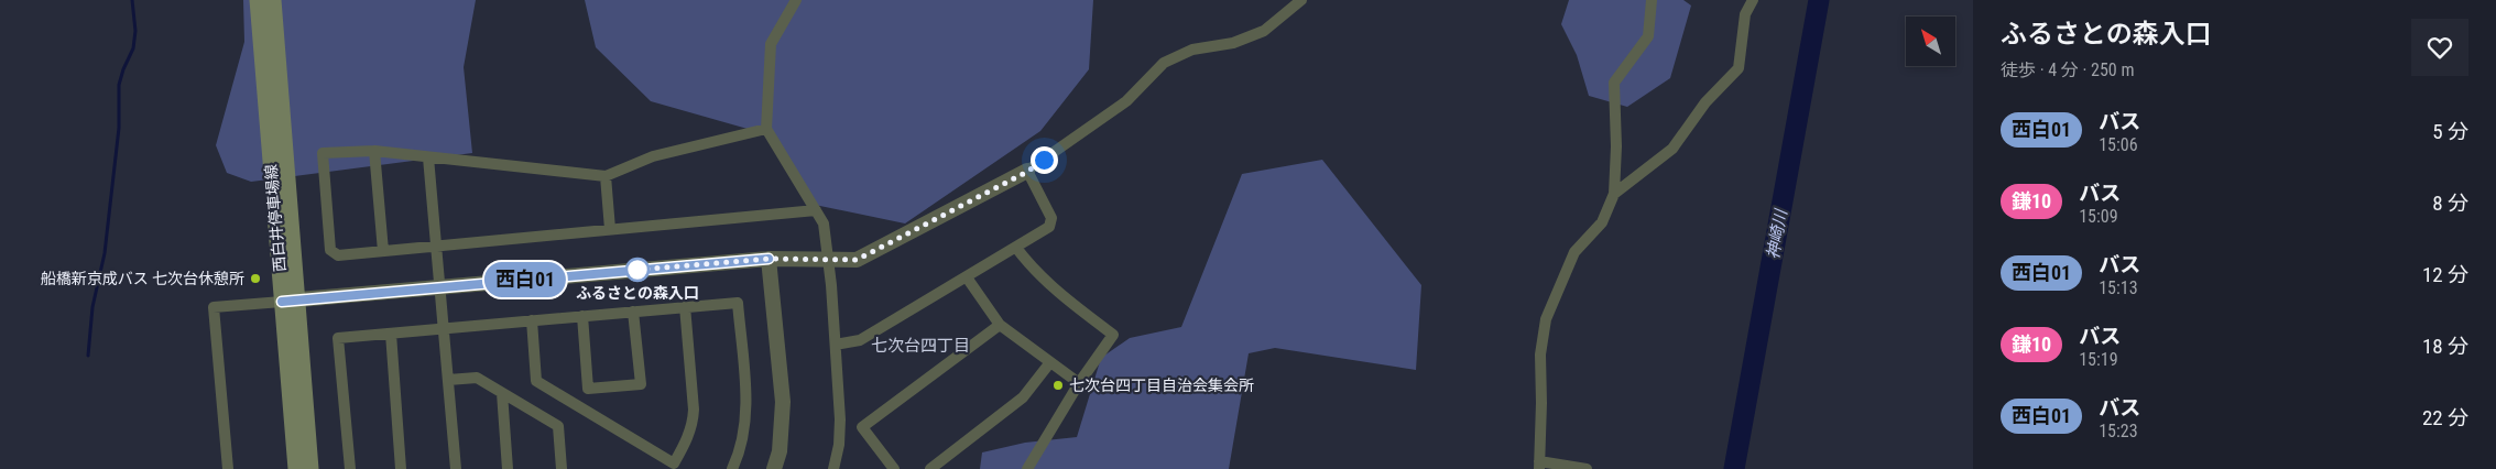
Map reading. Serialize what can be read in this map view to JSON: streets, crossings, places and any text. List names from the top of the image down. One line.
{"streets":{"main road":["西白井停車場線"]},"districts":["七次台四丁目"],"water":["神崎川"],"places":["ふるさとの森入口","船橋新京成バス 七次台休憩所","七次台四丁目自治会集会所"],"lines":["bus line 西白01"],"north":"top left","page":{"on_map":"西白01","heading":["ふるさとの森入口","徒歩 · 4 分 · 250 m"],"list":[{"mark":"西白01","name":"バス","note":"15:06","value":"5 分"},{"mark":"鎌10","name":"バス","note":"15:09","value":"8 分"},{"mark":"西白01","name":"バス","note":"15:13","value":"12 分"},{"mark":"鎌10","name":"バス","note":"15:19","value":"18 分"},{"mark":"西白01","name":"バス","note":"15:23","value":"22 分"}]}}
